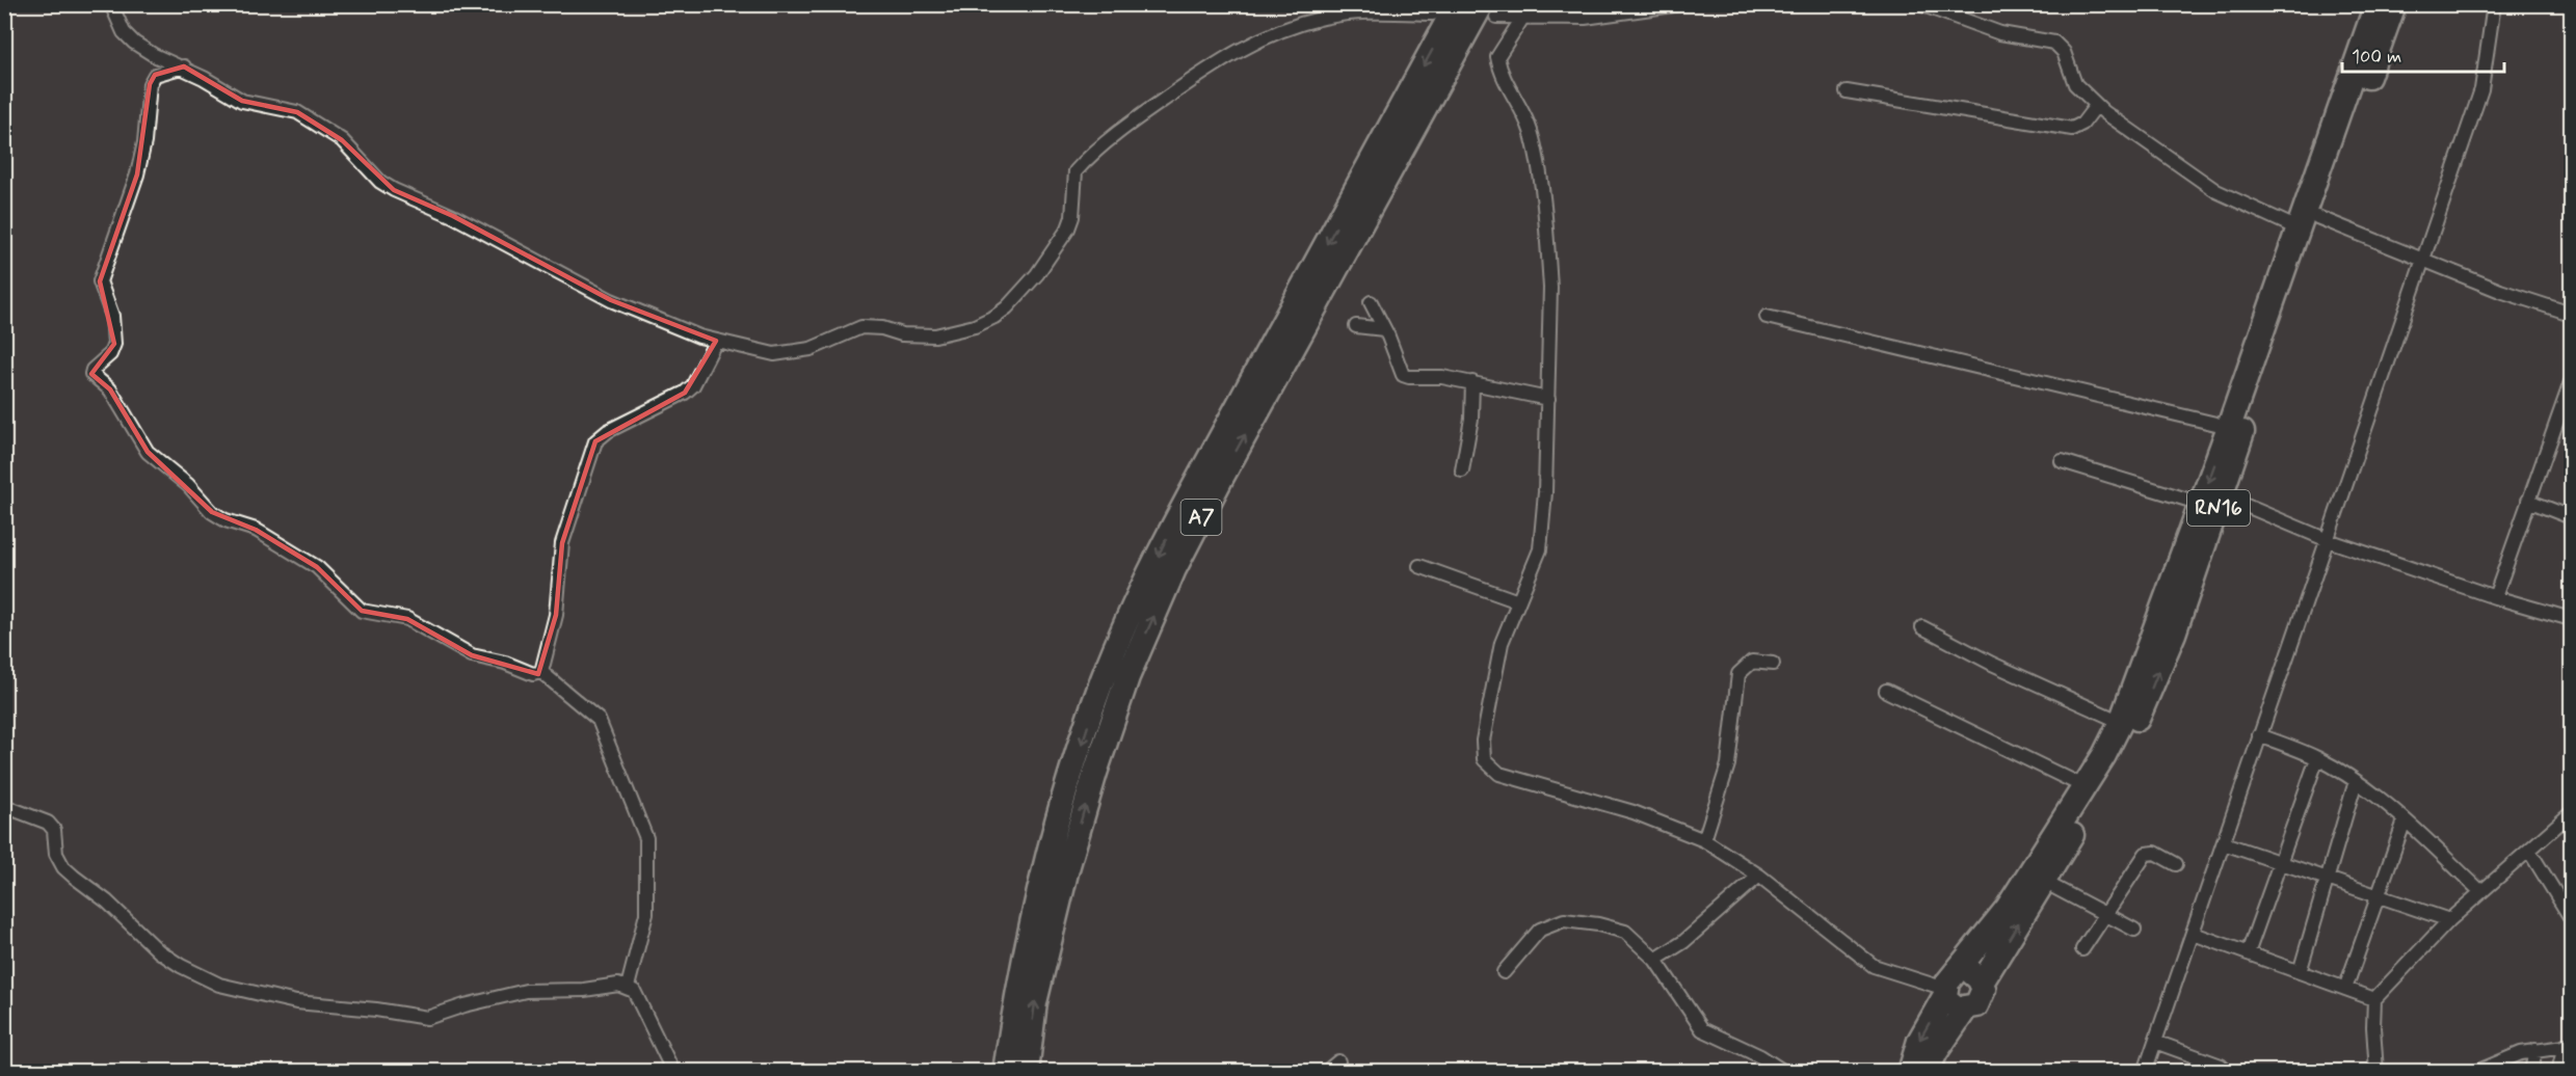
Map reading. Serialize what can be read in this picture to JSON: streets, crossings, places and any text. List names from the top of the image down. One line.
{"streets":{"highway":["RN16","A7"]},"scale_bar":"100 m"}
